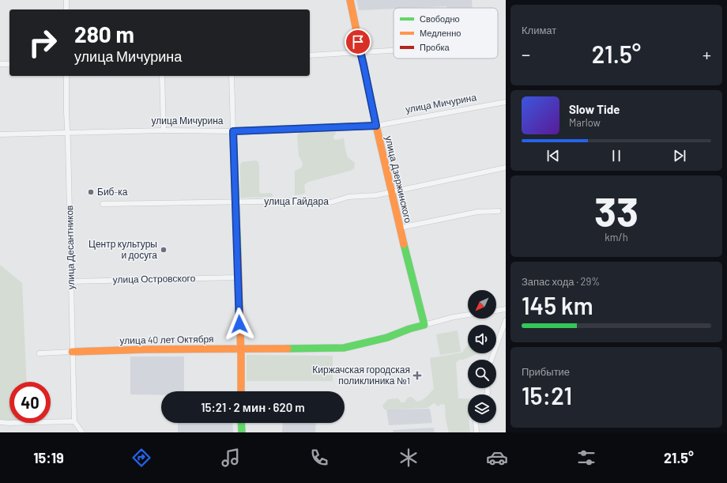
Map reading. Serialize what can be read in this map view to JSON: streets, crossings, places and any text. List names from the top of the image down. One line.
{"streets":{"street":["улица Мичурина","улица Дзержинского","улица Гайдара","улица Десантников","улица Островского","улица 40 лет Октября"]},"crossings":[["улица Мичурина","улица Дзержинского"],["улица Мичурина","улица Десантников"],["улица Дзержинского","улица Гайдара"],["улица Дзержинского","улица 40 лет Октября"],["улица Десантников","улица Островского"],["улица Десантников","улица 40 лет Октября"]],"places":{"other":["Биб-ка","Центр культуры и досуга"],"health":["Киржачская городская поликлиника №1"]},"legend":["Свободно","Медленно","Пробка"],"north":"bottom left","page":{"tile":["Климат",["33","km/h"],["Запас хода · 29%","145 km"],["Прибытие","15:21"]],"turn":["280 m","улица Мичурина"],"heat":["−","21.5°","+"],"song":["Slow Tide","Marlow"],"limit":"40","trip":"15:21 · 2 мин · 620 m","tabs":["15:19","21.5°"]}}
